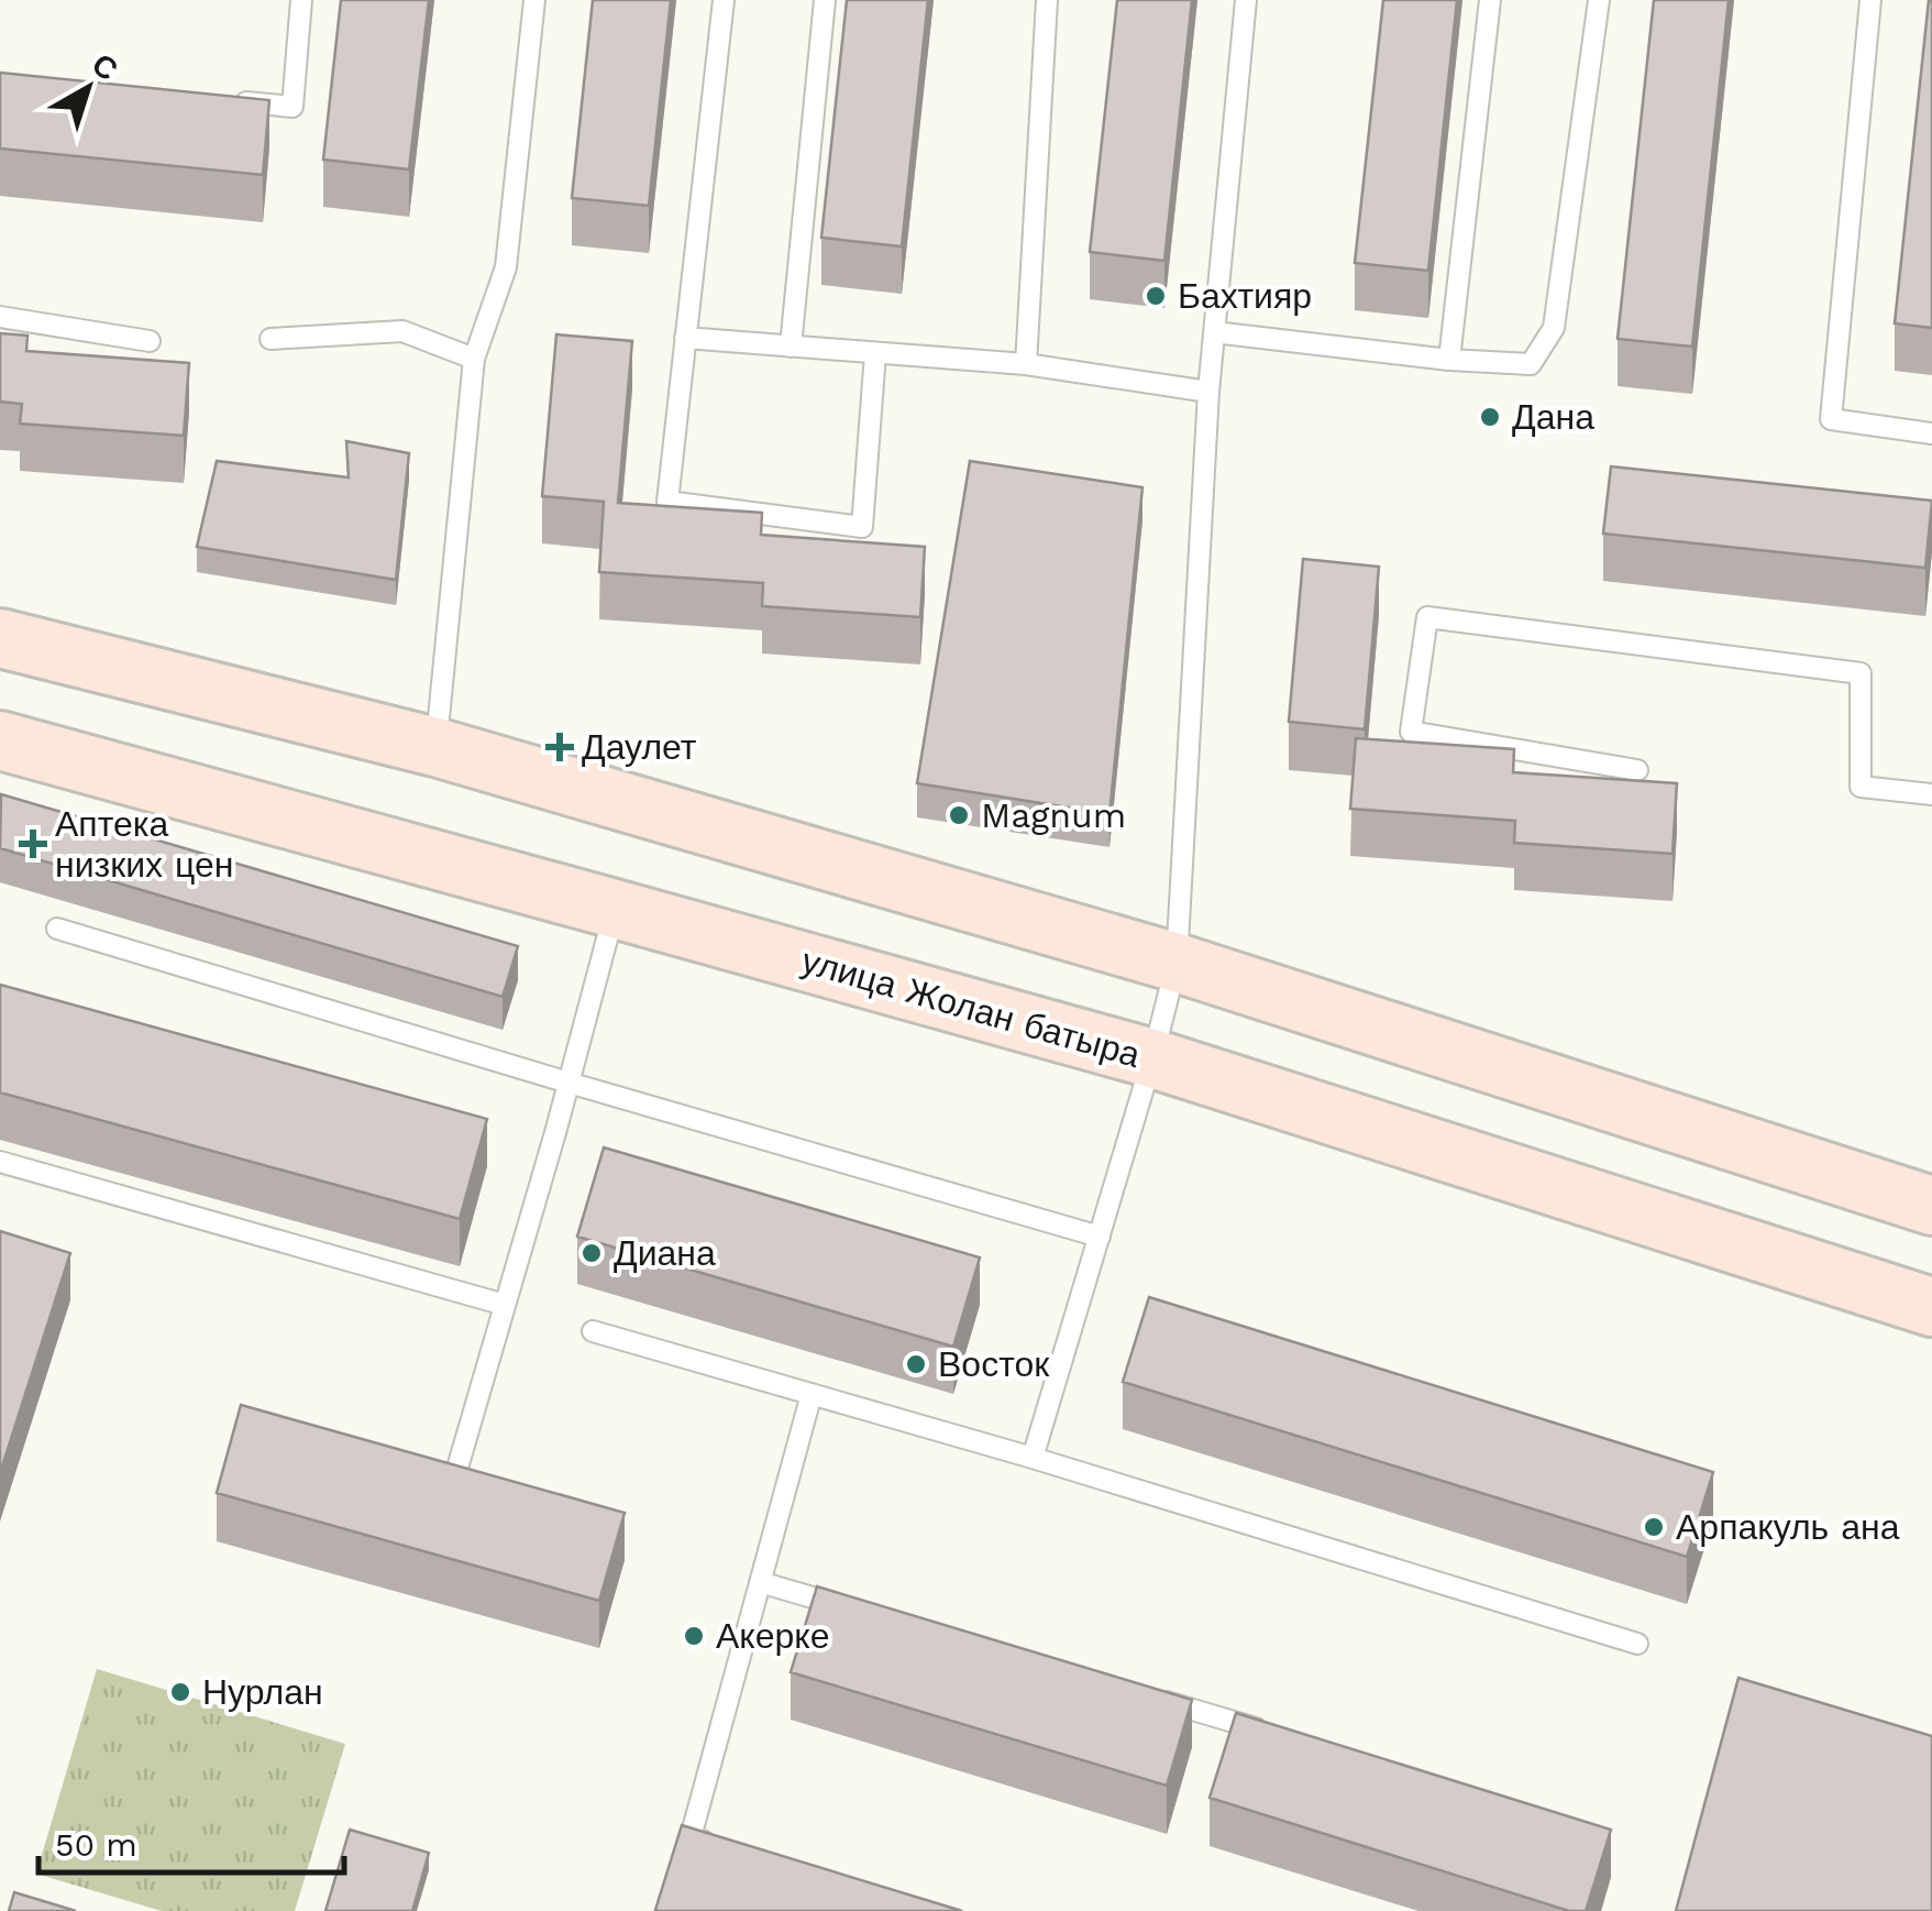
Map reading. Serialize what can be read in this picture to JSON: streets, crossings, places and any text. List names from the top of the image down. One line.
{"streets":{"street":["улица Жолан батыра"]},"places":{"other":["Бахтияр","Дана","Magnum","Диана","Восток","Арпакуль ана","Акерке","Нурлан"],"health":["Даулет","Аптека низких цен"]},"scale_bar":"50 m","north":"top right"}
